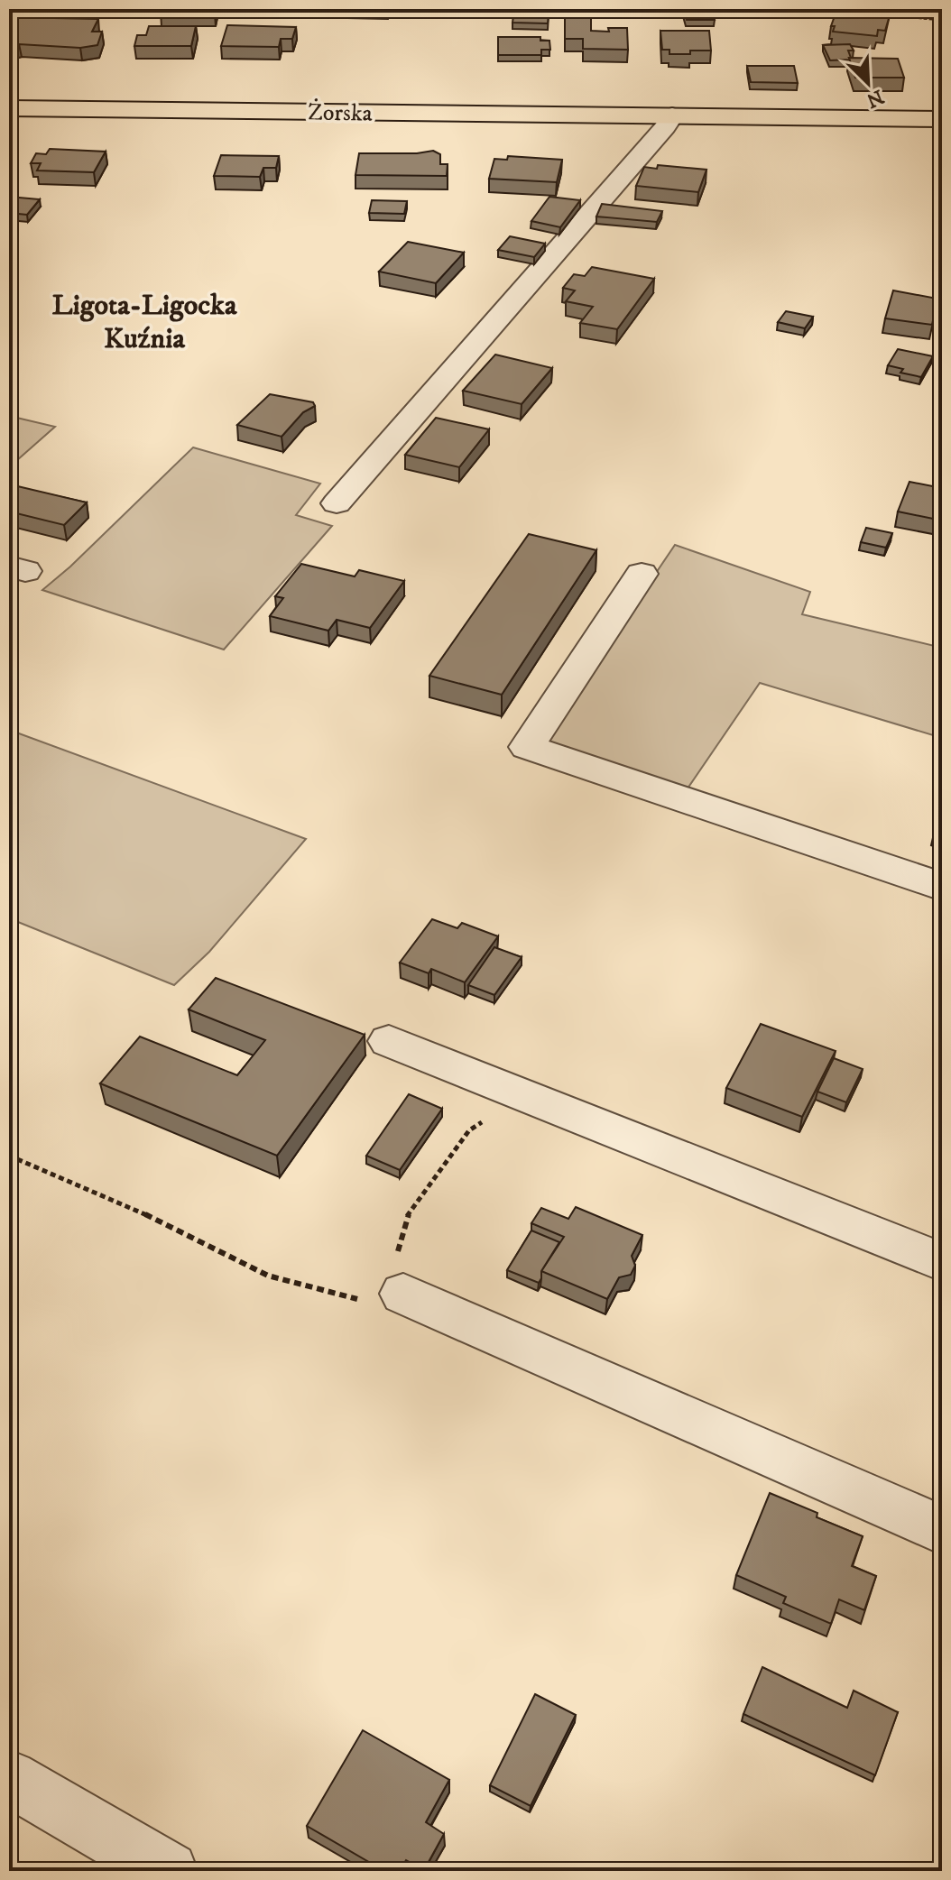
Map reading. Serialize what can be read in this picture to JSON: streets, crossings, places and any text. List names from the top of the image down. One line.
{"streets":{"main road":["Żorska"]},"districts":["Ligota-Ligocka Kuźnia"],"north":"bottom right"}
